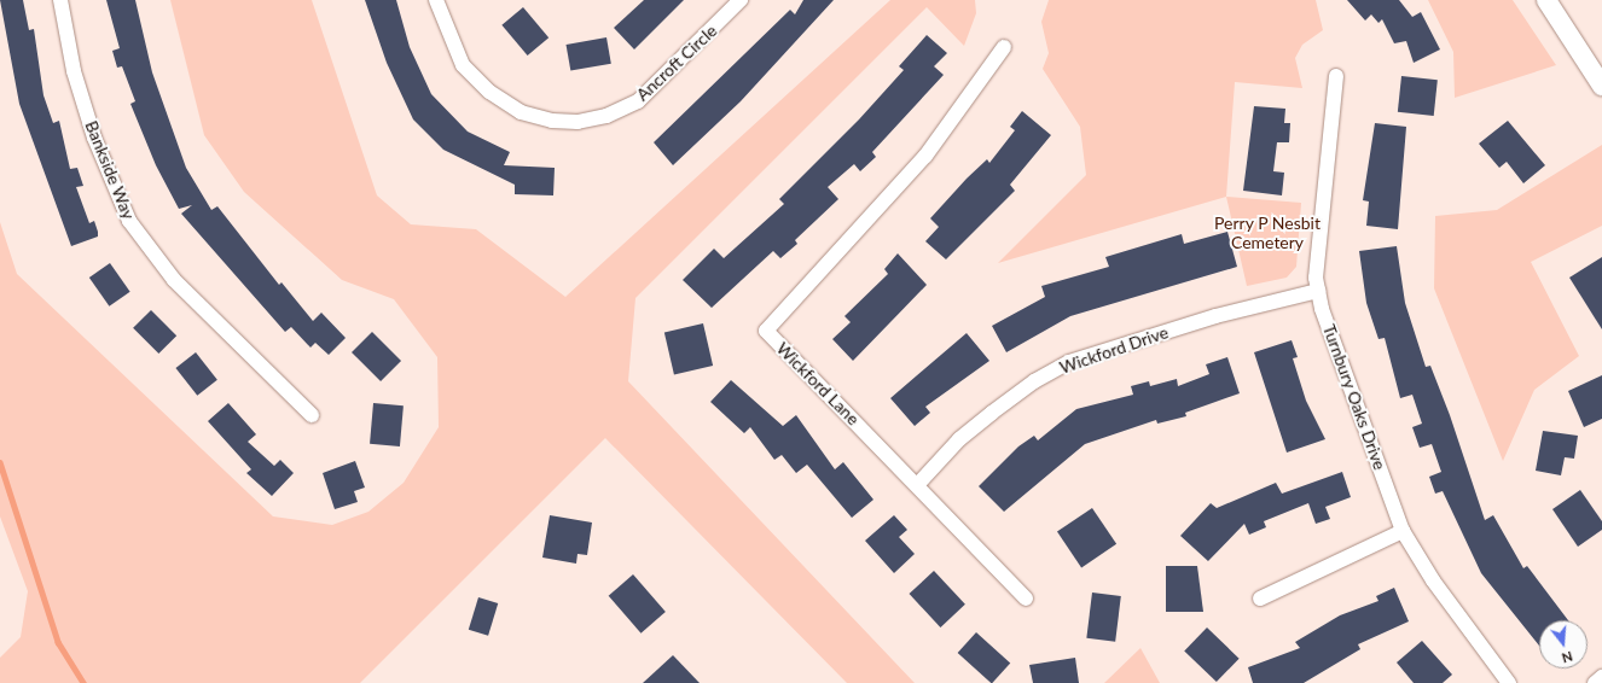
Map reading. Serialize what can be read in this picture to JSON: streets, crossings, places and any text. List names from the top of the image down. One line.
{"streets":{"street":["Ancroft Circle","Bankside Way","Wickford Drive","Wickford Lane","Turnbury Oaks Drive"]},"crossings":[["Wickford Drive","Wickford Lane"],["Wickford Drive","Turnbury Oaks Drive"]],"parks":["Perry P Nesbit Cemetery"],"north":"bottom"}
